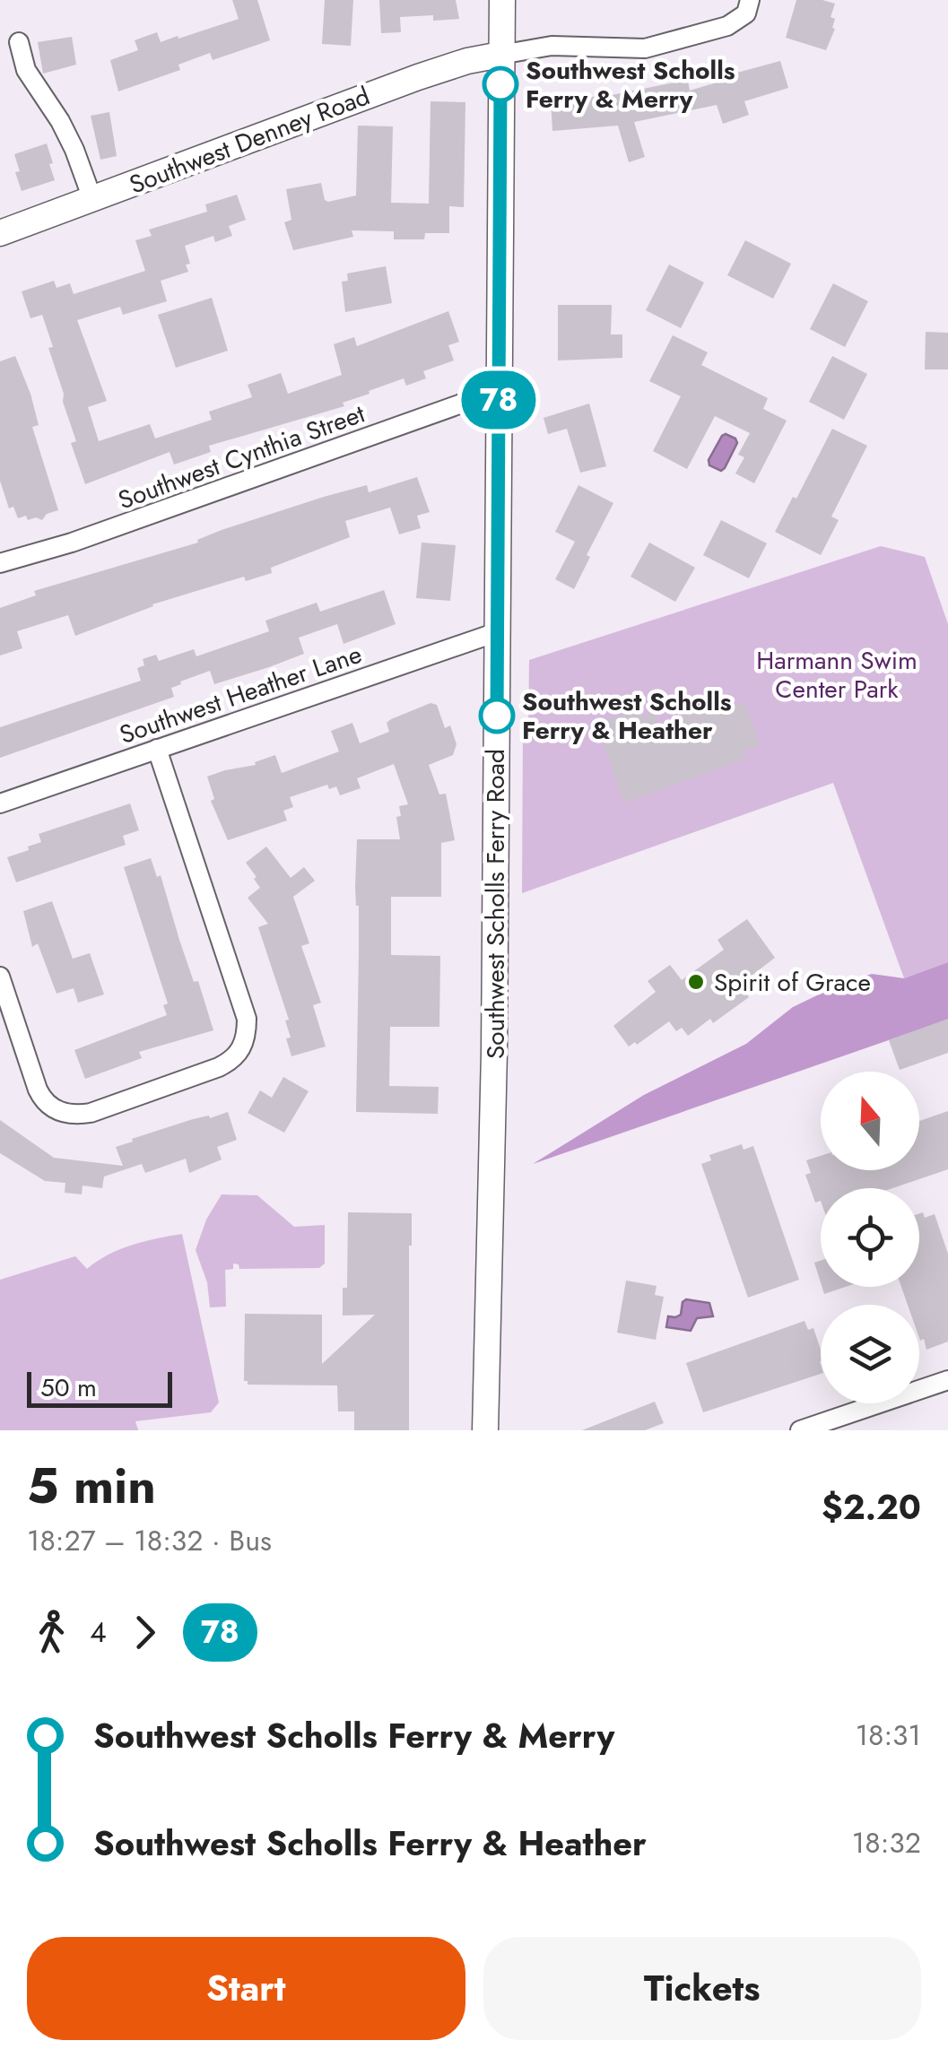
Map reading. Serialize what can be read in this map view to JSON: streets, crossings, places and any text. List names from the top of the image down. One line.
{"streets":{"main road":["Southwest Denney Road","Southwest Scholls Ferry Road"],"street":["Southwest Cynthia Street","Southwest Heather Lane"]},"crossings":[["Southwest Denney Road","Southwest Scholls Ferry Road"],["Southwest Cynthia Street","Southwest Scholls Ferry Road"],["Southwest Heather Lane","Southwest Scholls Ferry Road"]],"parks":["Harmann Swim Center Park"],"places":["Southwest Scholls Ferry & Merry","Southwest Scholls Ferry & Heather","Spirit of Grace"],"lines":["bus line 78"],"scale_bar":"50 m","north":"top","page":{"on_map":"78","scale":"50 m","heading":["5 min","18:27 – 18:32 · Bus","$2.20"],"legs":["4","78"],"list":[{"name":"Southwest Scholls Ferry & Merry","value":"18:31"},{"name":"Southwest Scholls Ferry & Heather","value":"18:32"}],"buttons":["Start","Tickets"]}}
